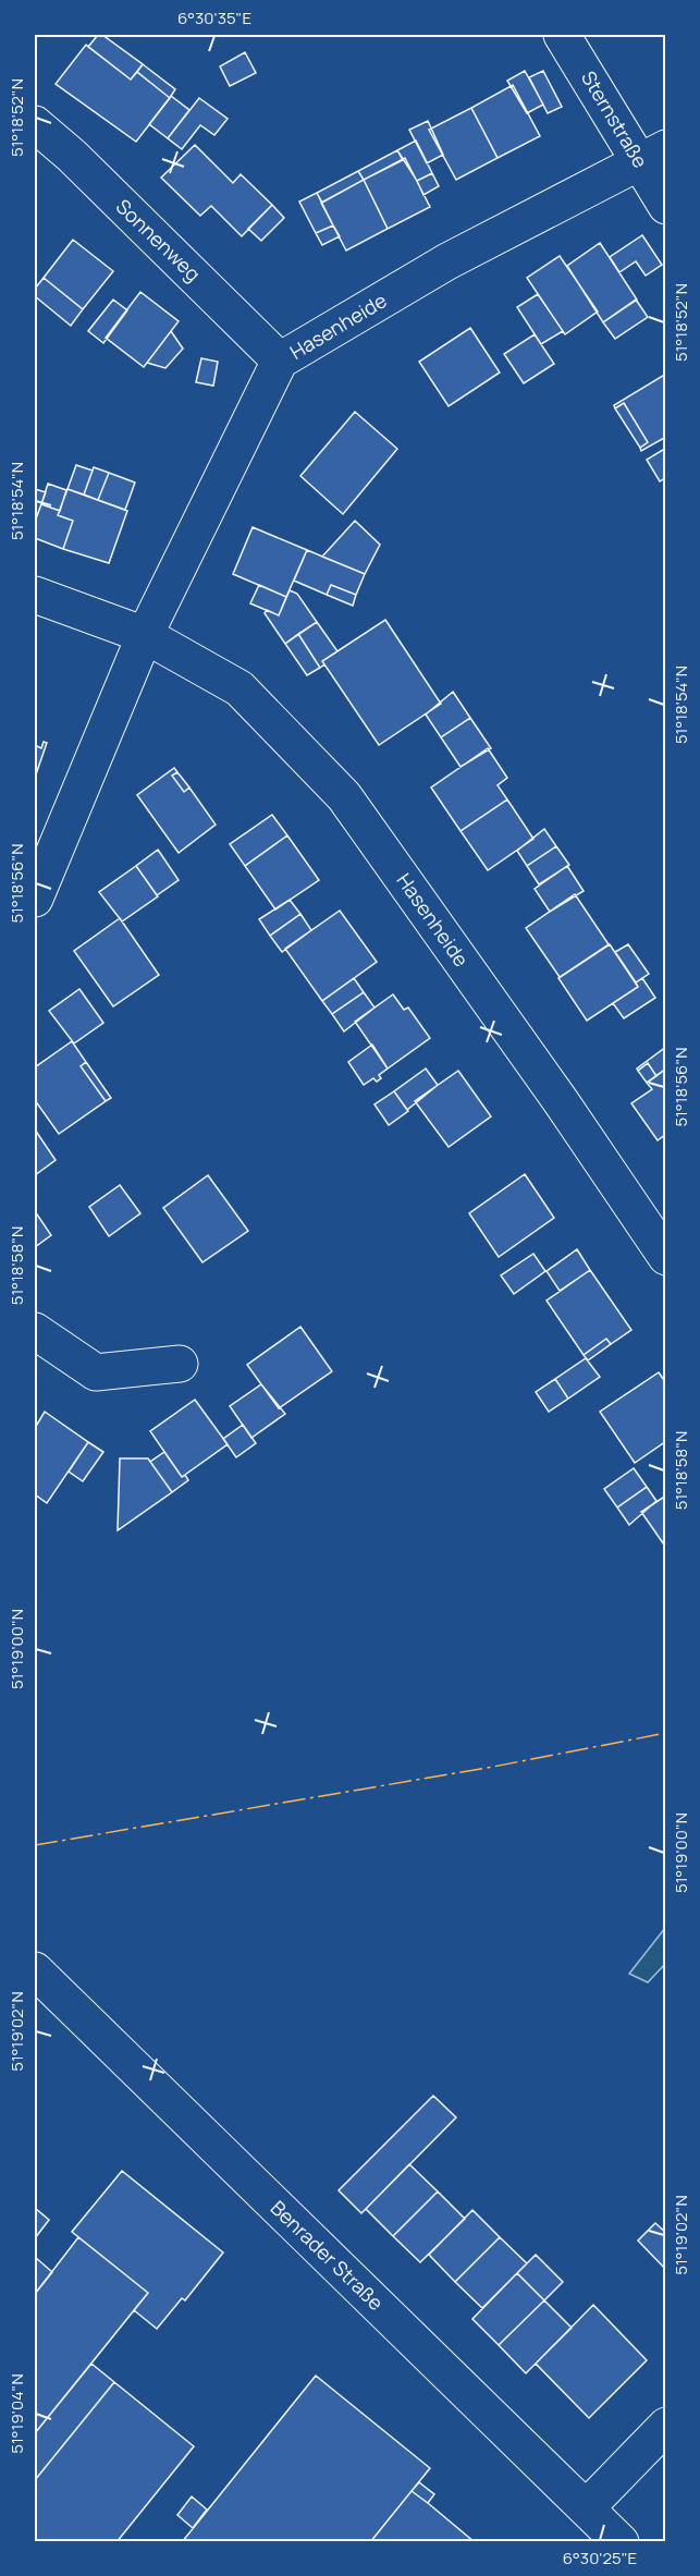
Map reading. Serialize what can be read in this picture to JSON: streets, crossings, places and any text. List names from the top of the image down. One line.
{"streets":{"street":["Sternstraße","Sonnenweg","Hasenheide","Benrader Straße"]},"crossings":[["Sternstraße","Hasenheide"],["Sonnenweg","Hasenheide"]],"coordinates":["6°30'35\"E","51°18'52\"N","51°18'54\"N","51°18'56\"N","51°18'58\"N","51°19'00\"N","51°19'02\"N","51°19'04\"N","6°30'25\"E"]}
